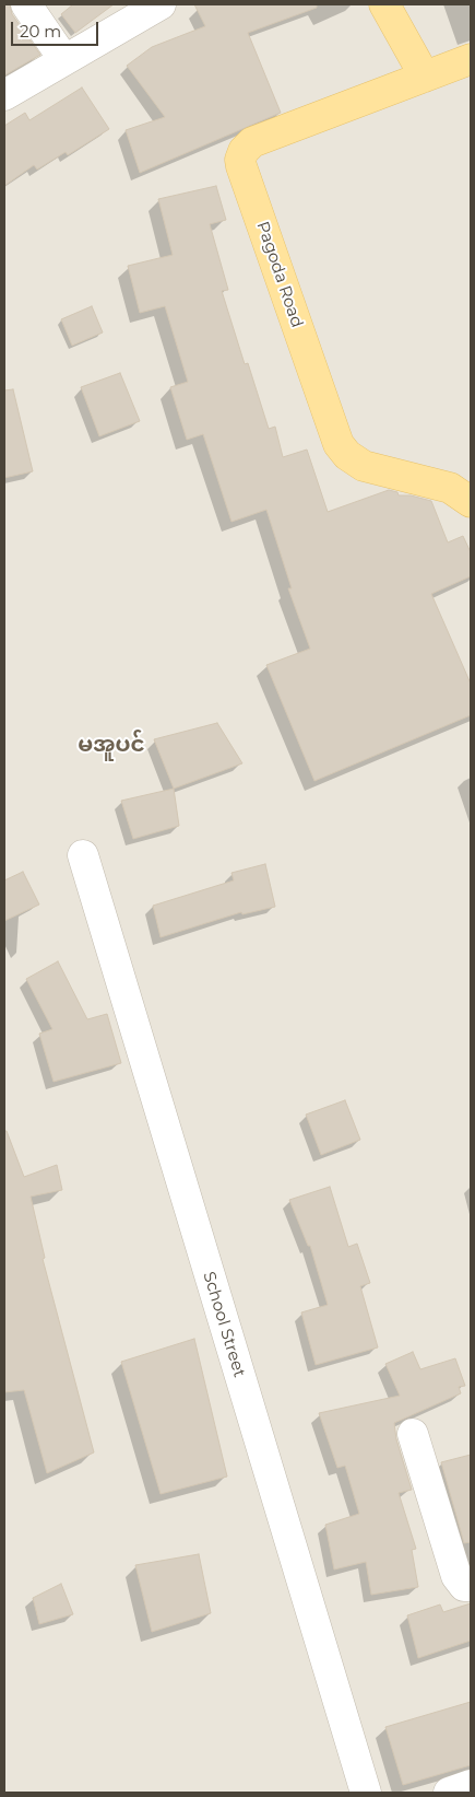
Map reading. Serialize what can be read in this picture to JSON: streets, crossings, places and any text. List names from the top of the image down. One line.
{"streets":{"main road":["Pagoda Road"],"street":["School Street"]},"districts":["မအူပင်"],"scale_bar":"20 m"}
